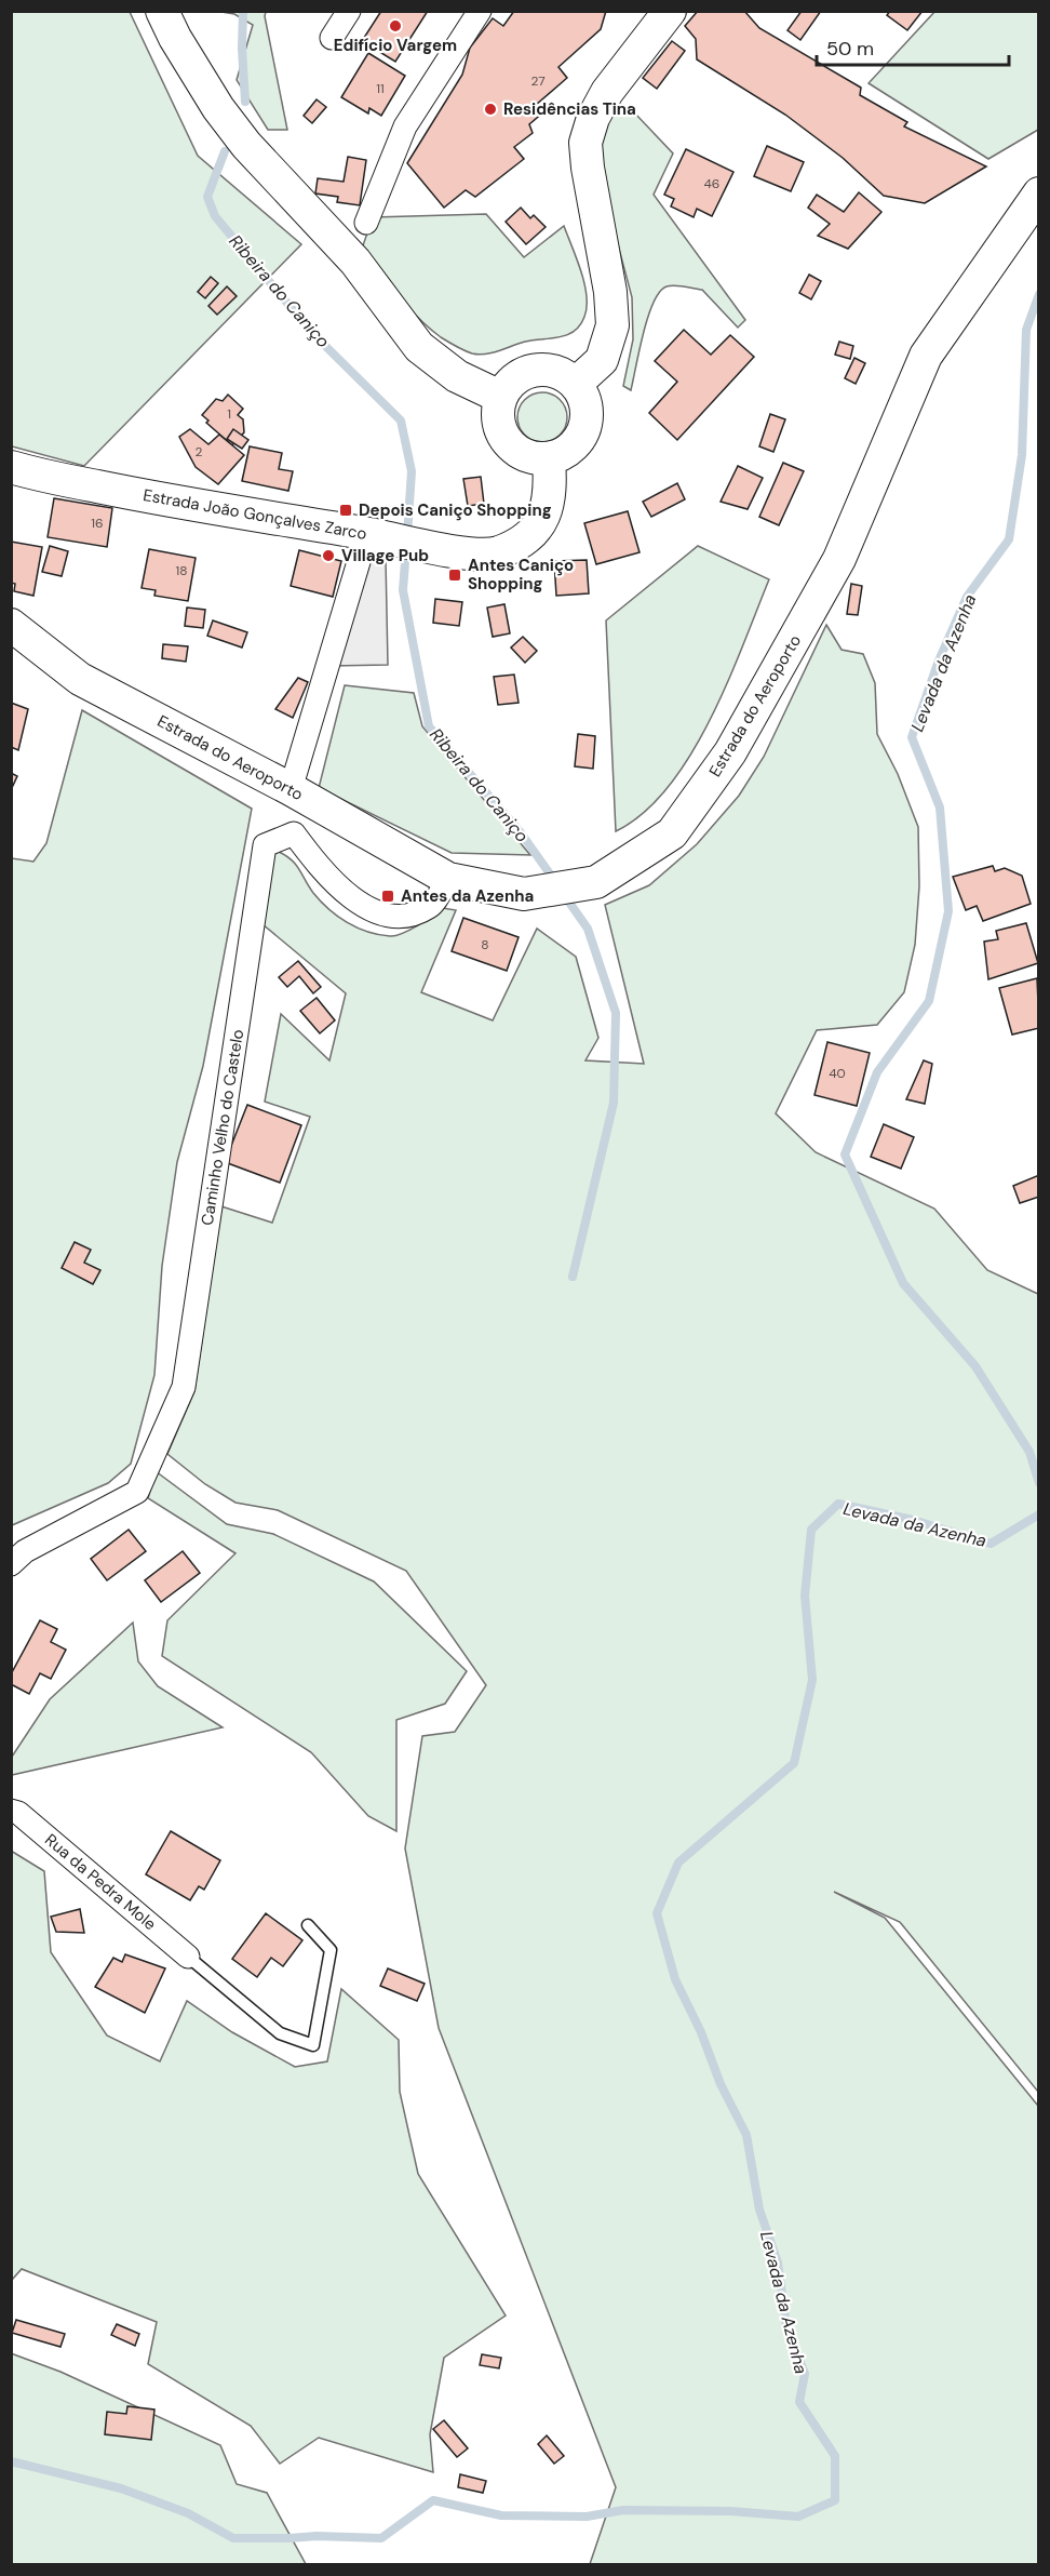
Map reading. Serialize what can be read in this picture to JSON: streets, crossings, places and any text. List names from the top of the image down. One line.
{"streets":{"street":["Estrada João Gonçalves Zarco","Estrada do Aeroporto","Caminho Velho do Castelo","Rua da Pedra Mole"]},"crossings":[["Estrada do Aeroporto","Caminho Velho do Castelo"]],"water":["Ribeira do Caniço","Levada da Azenha"],"places":{"other":["Edifício Vargem","Residências Tina","Village Pub"],"transit":["Depois Caniço Shopping","Antes Caniço Shopping","Antes da Azenha"]},"house_numbers":["27","11","46","1","2","16","18","8","40"],"scale_bar":"50 m"}
